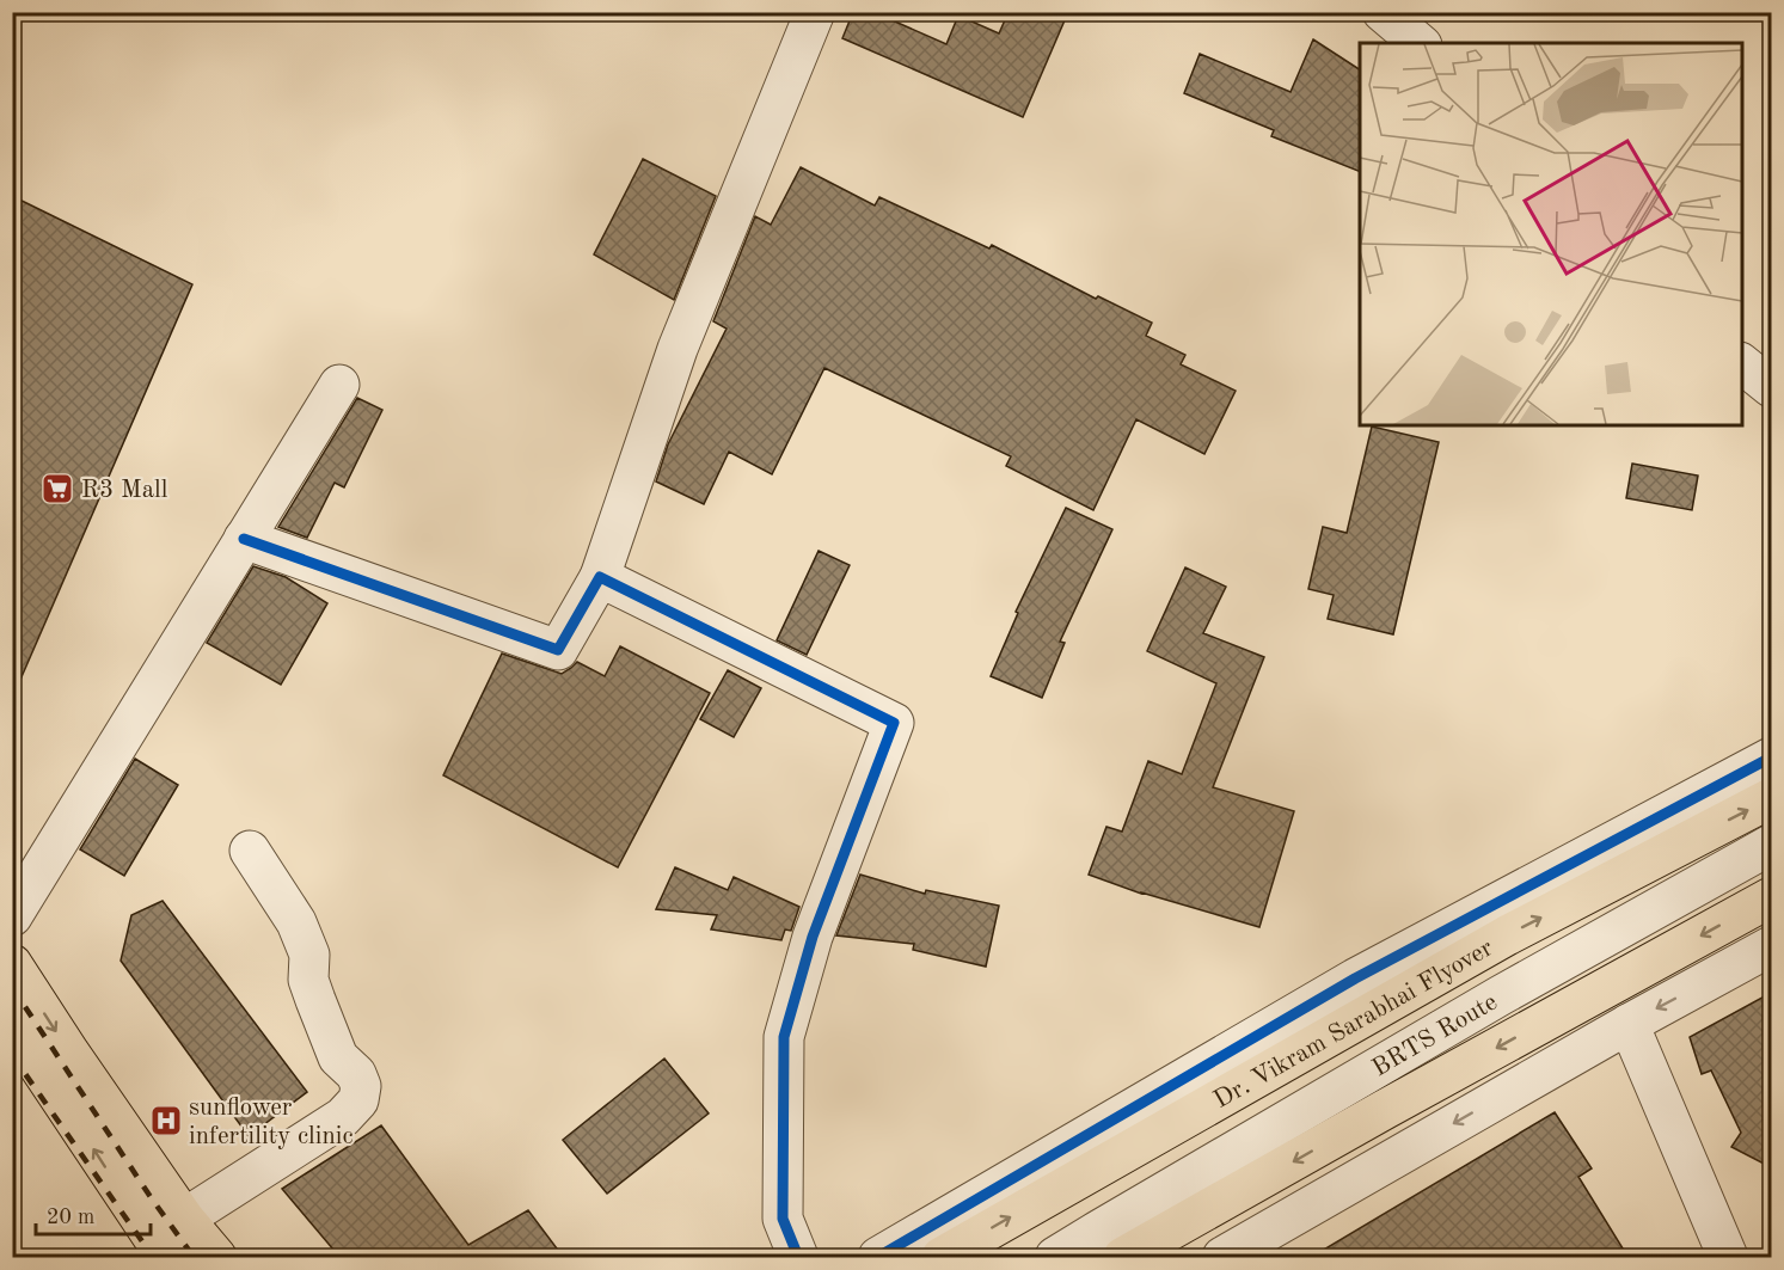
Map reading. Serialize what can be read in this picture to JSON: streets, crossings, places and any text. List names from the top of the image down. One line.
{"streets":{"main road":["Dr. Vikram Sarabhai Flyover"],"street":["BRTS Route"]},"places":{"supermarket":["R3 Mall"],"hospital":["sunflower infertility clinic"]},"scale_bar":"20 m"}
